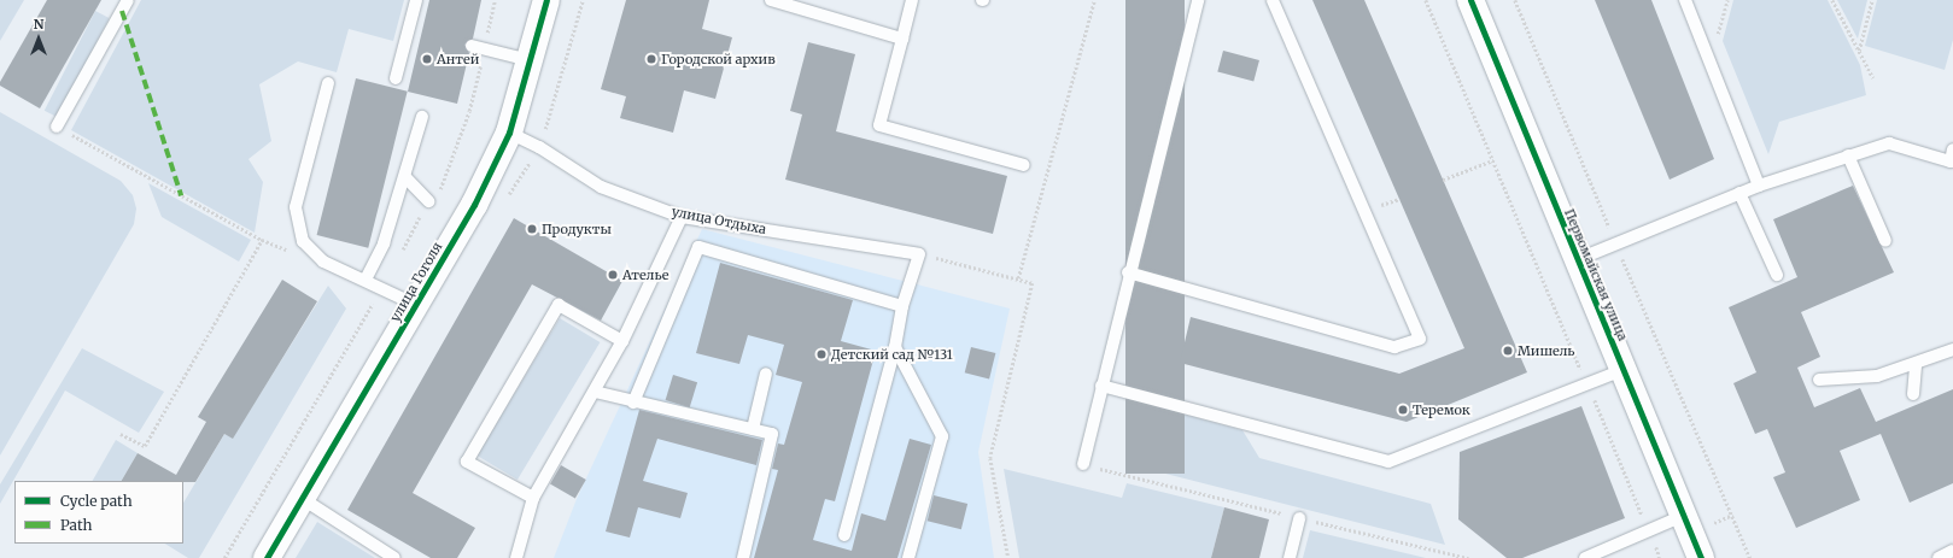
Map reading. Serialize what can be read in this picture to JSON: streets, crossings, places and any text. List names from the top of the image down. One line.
{"streets":{"street":["Первомайская улица","улица Гоголя"],"lane":["улица Отдыха"]},"crossings":[["улица Отдыха","улица Гоголя"]],"places":["Антей","Городской архив","Продукты","Ателье","Мишель","Детский сад №131","Теремок"],"legend":["Cycle path","Path"],"north":"top"}
